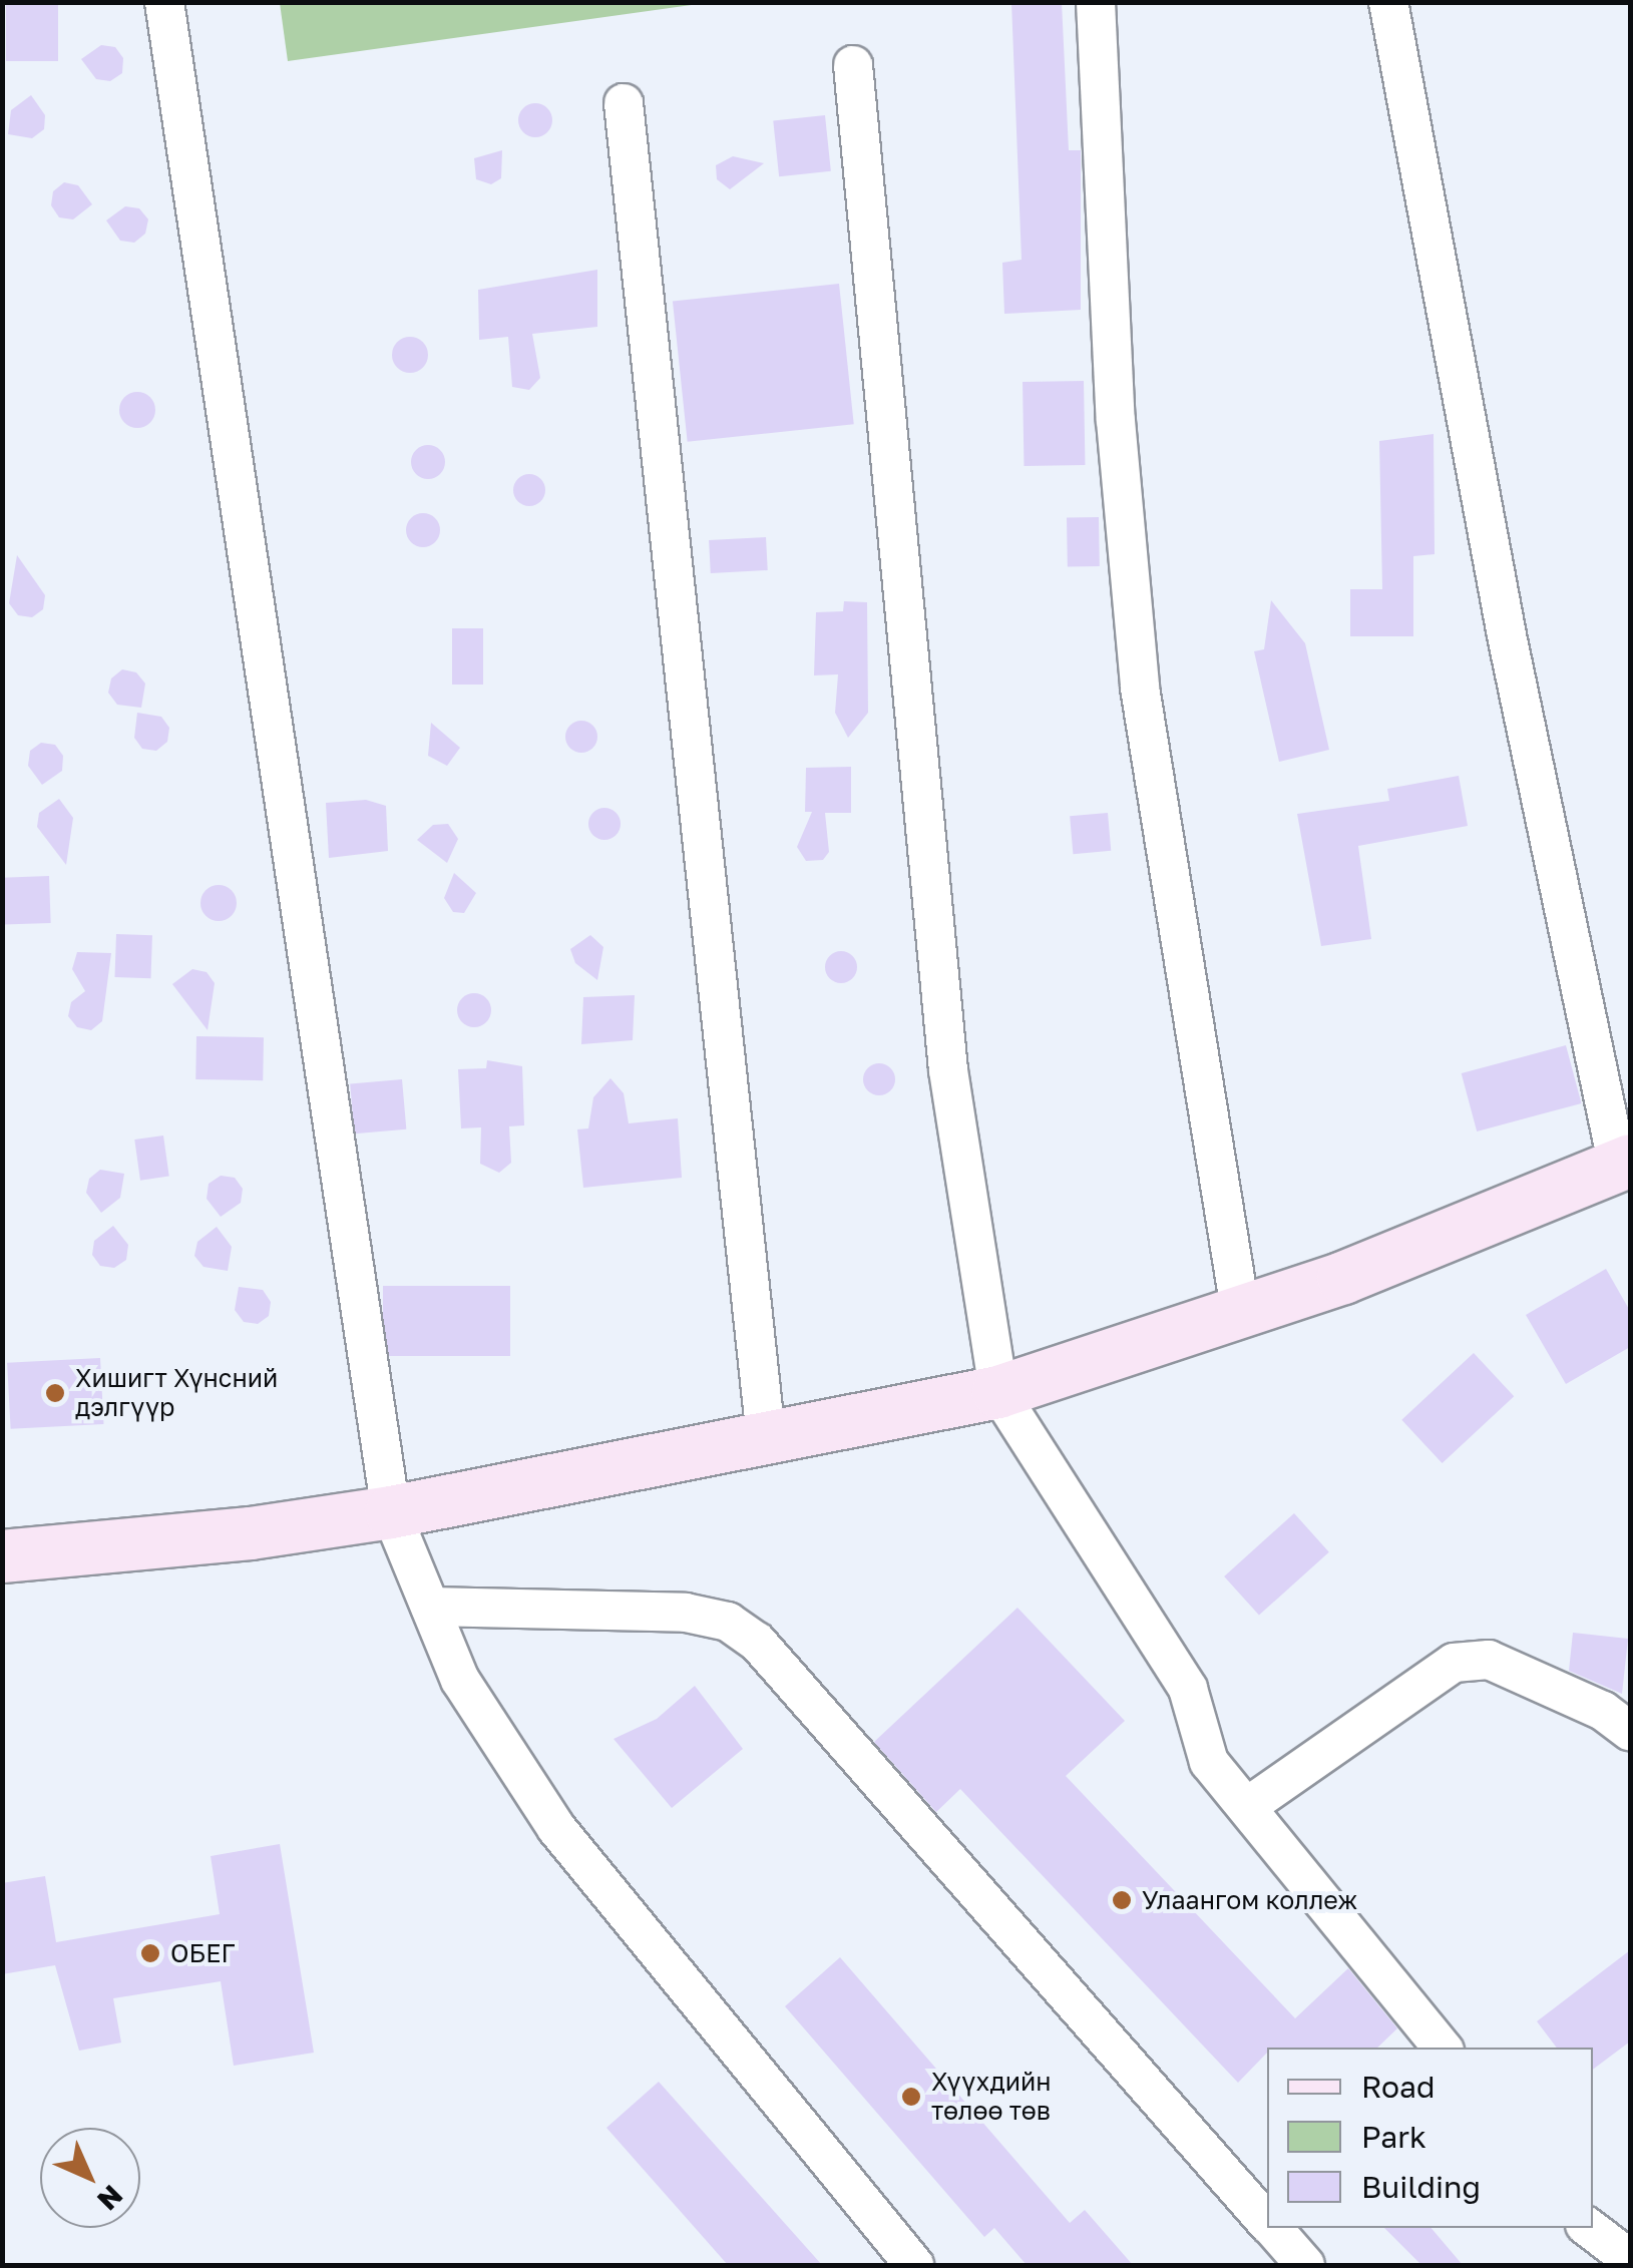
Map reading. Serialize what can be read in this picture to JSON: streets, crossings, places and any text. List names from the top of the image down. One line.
{"places":["Хишигт Хүнсний дэлгүүр","Улаангом коллеж","ОБЕГ","Хүүхдийн төлөө төв"],"legend":["Road","Park","Building"],"north":"bottom right"}
